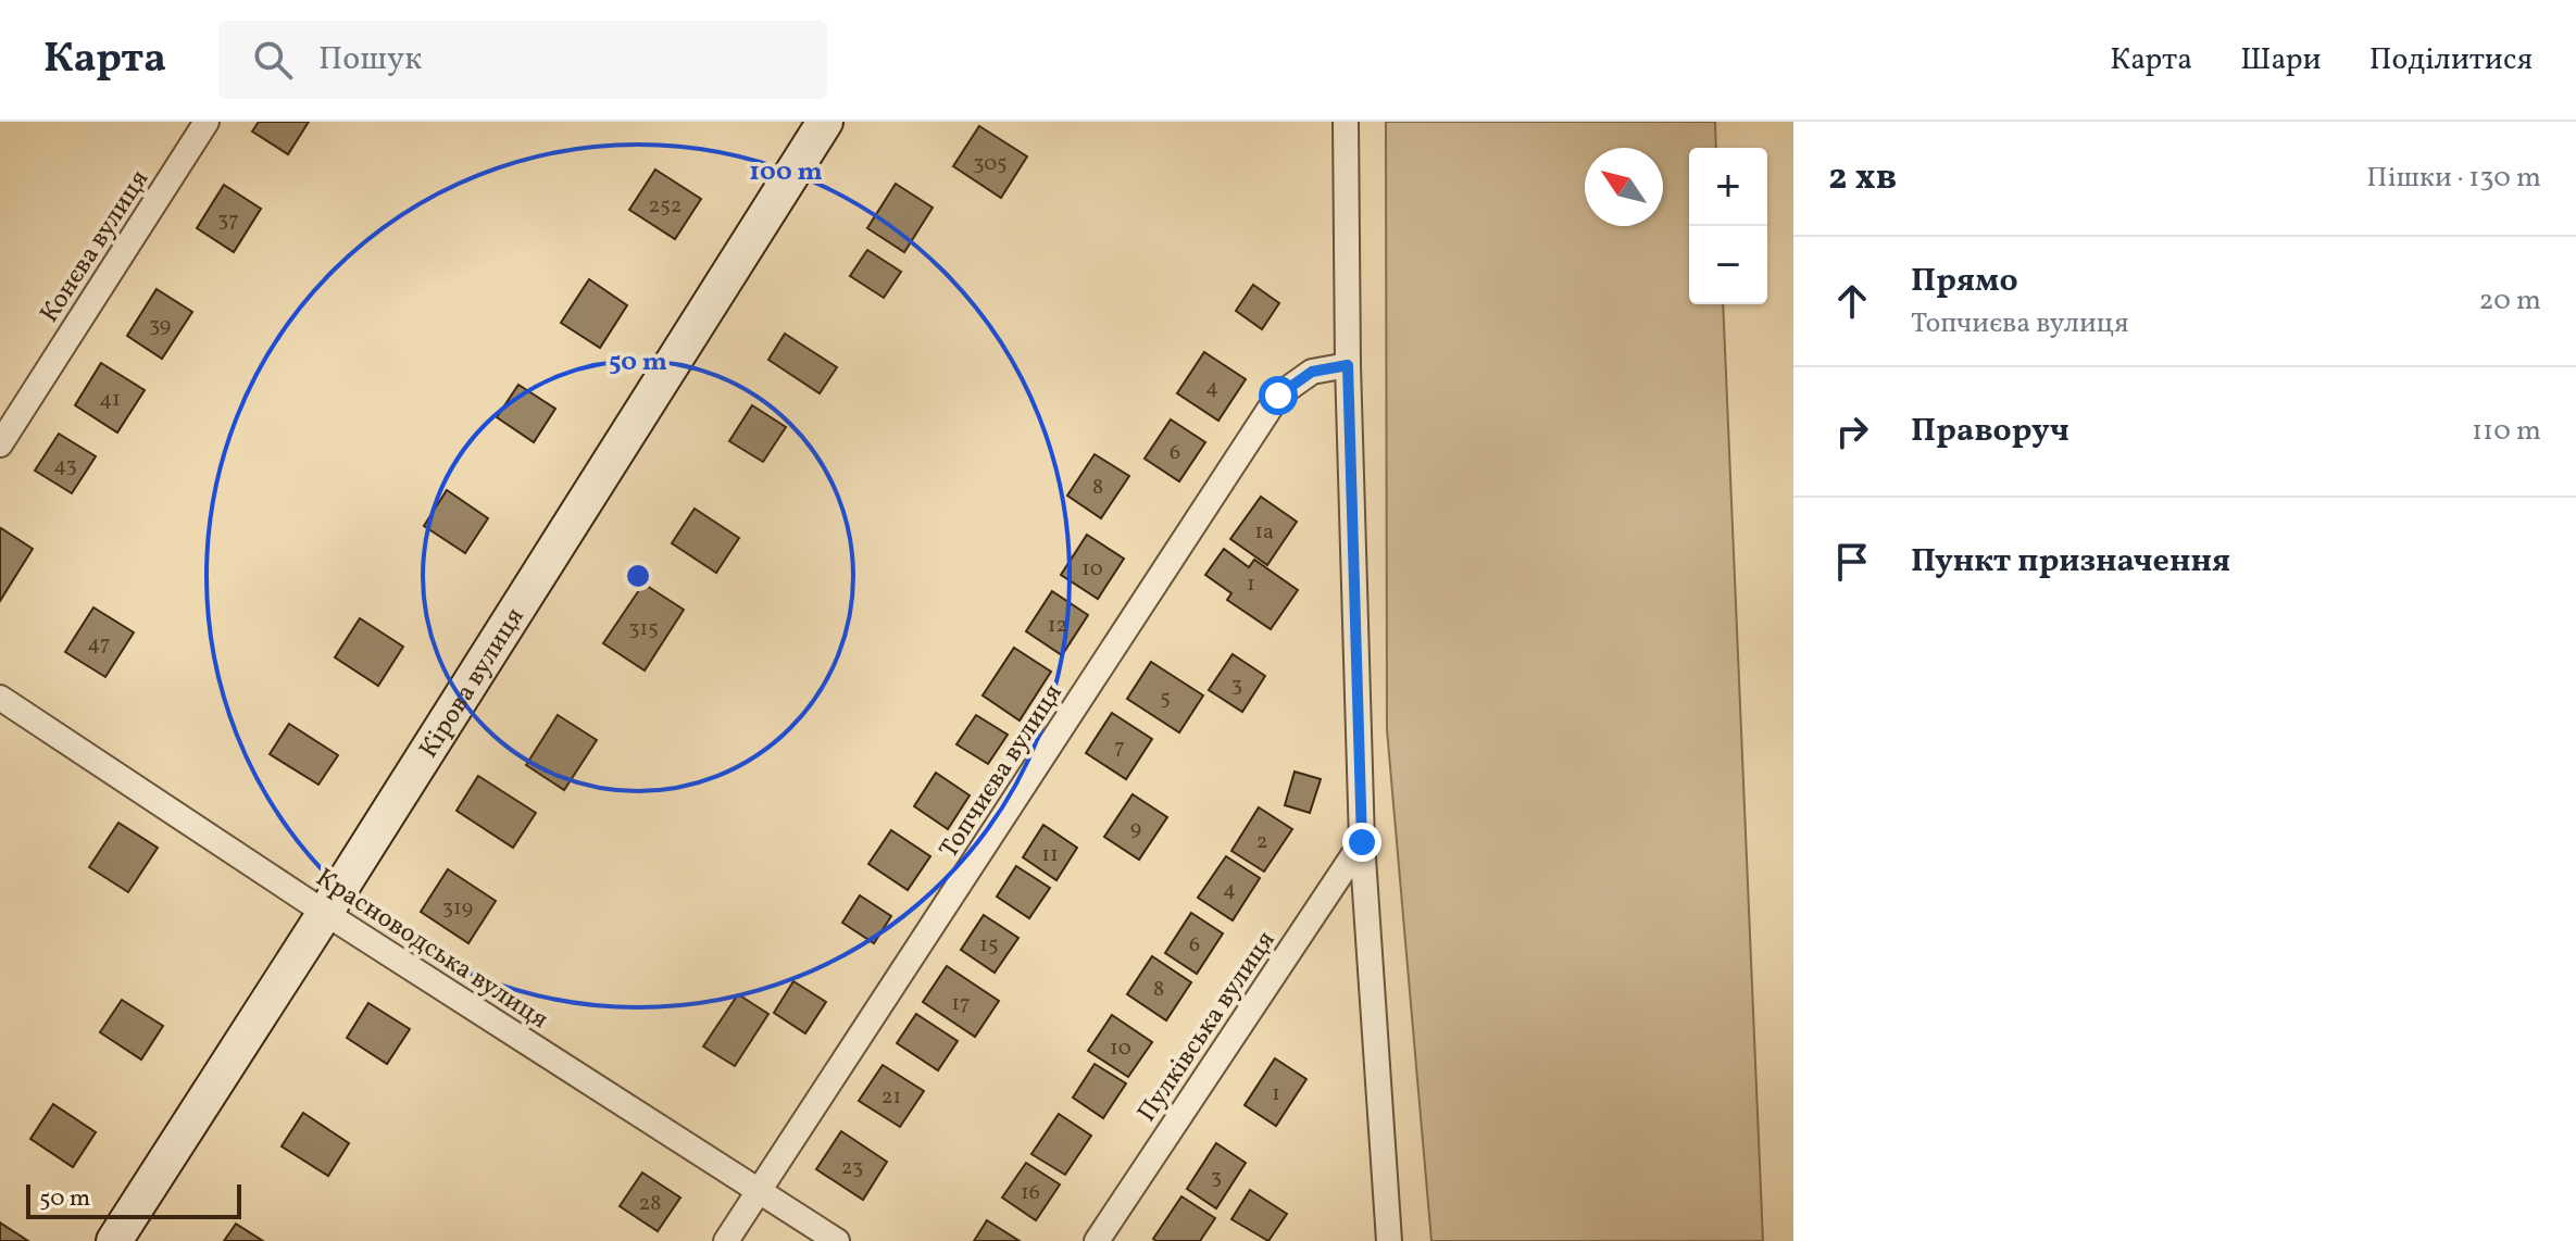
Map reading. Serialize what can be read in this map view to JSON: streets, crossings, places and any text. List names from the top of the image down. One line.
{"streets":{"main road":["Кірова вулиця"],"street":["Конєва вулиця","Топчиєва вулиця","Красноводська вулиця","Пулківська вулиця"]},"crossings":[["Кірова вулиця","Красноводська вулиця"],["Топчиєва вулиця","Красноводська вулиця"]],"house_numbers":["305","252","37","39","4","41","6","43","8","1а","10","1","12","315","47","3","5","7","9","2","11","4","319","15","6","8","17","10","1","21","23","3","16","28"],"scale_bar":"50 m","north":"top left","page":{"header":"Карта","search":"Пошук","nav":["Карта","Шари","Поділитися"],"heading":["2 хв","Пішки · 130 m"],"map_buttons":["+","−"],"list":[["Прямо","Топчиєва вулиця","20 m"],["Праворуч","110 m"],"Пункт призначення"],"scale":"50 m"},"rings":["100 m","50 m"]}
